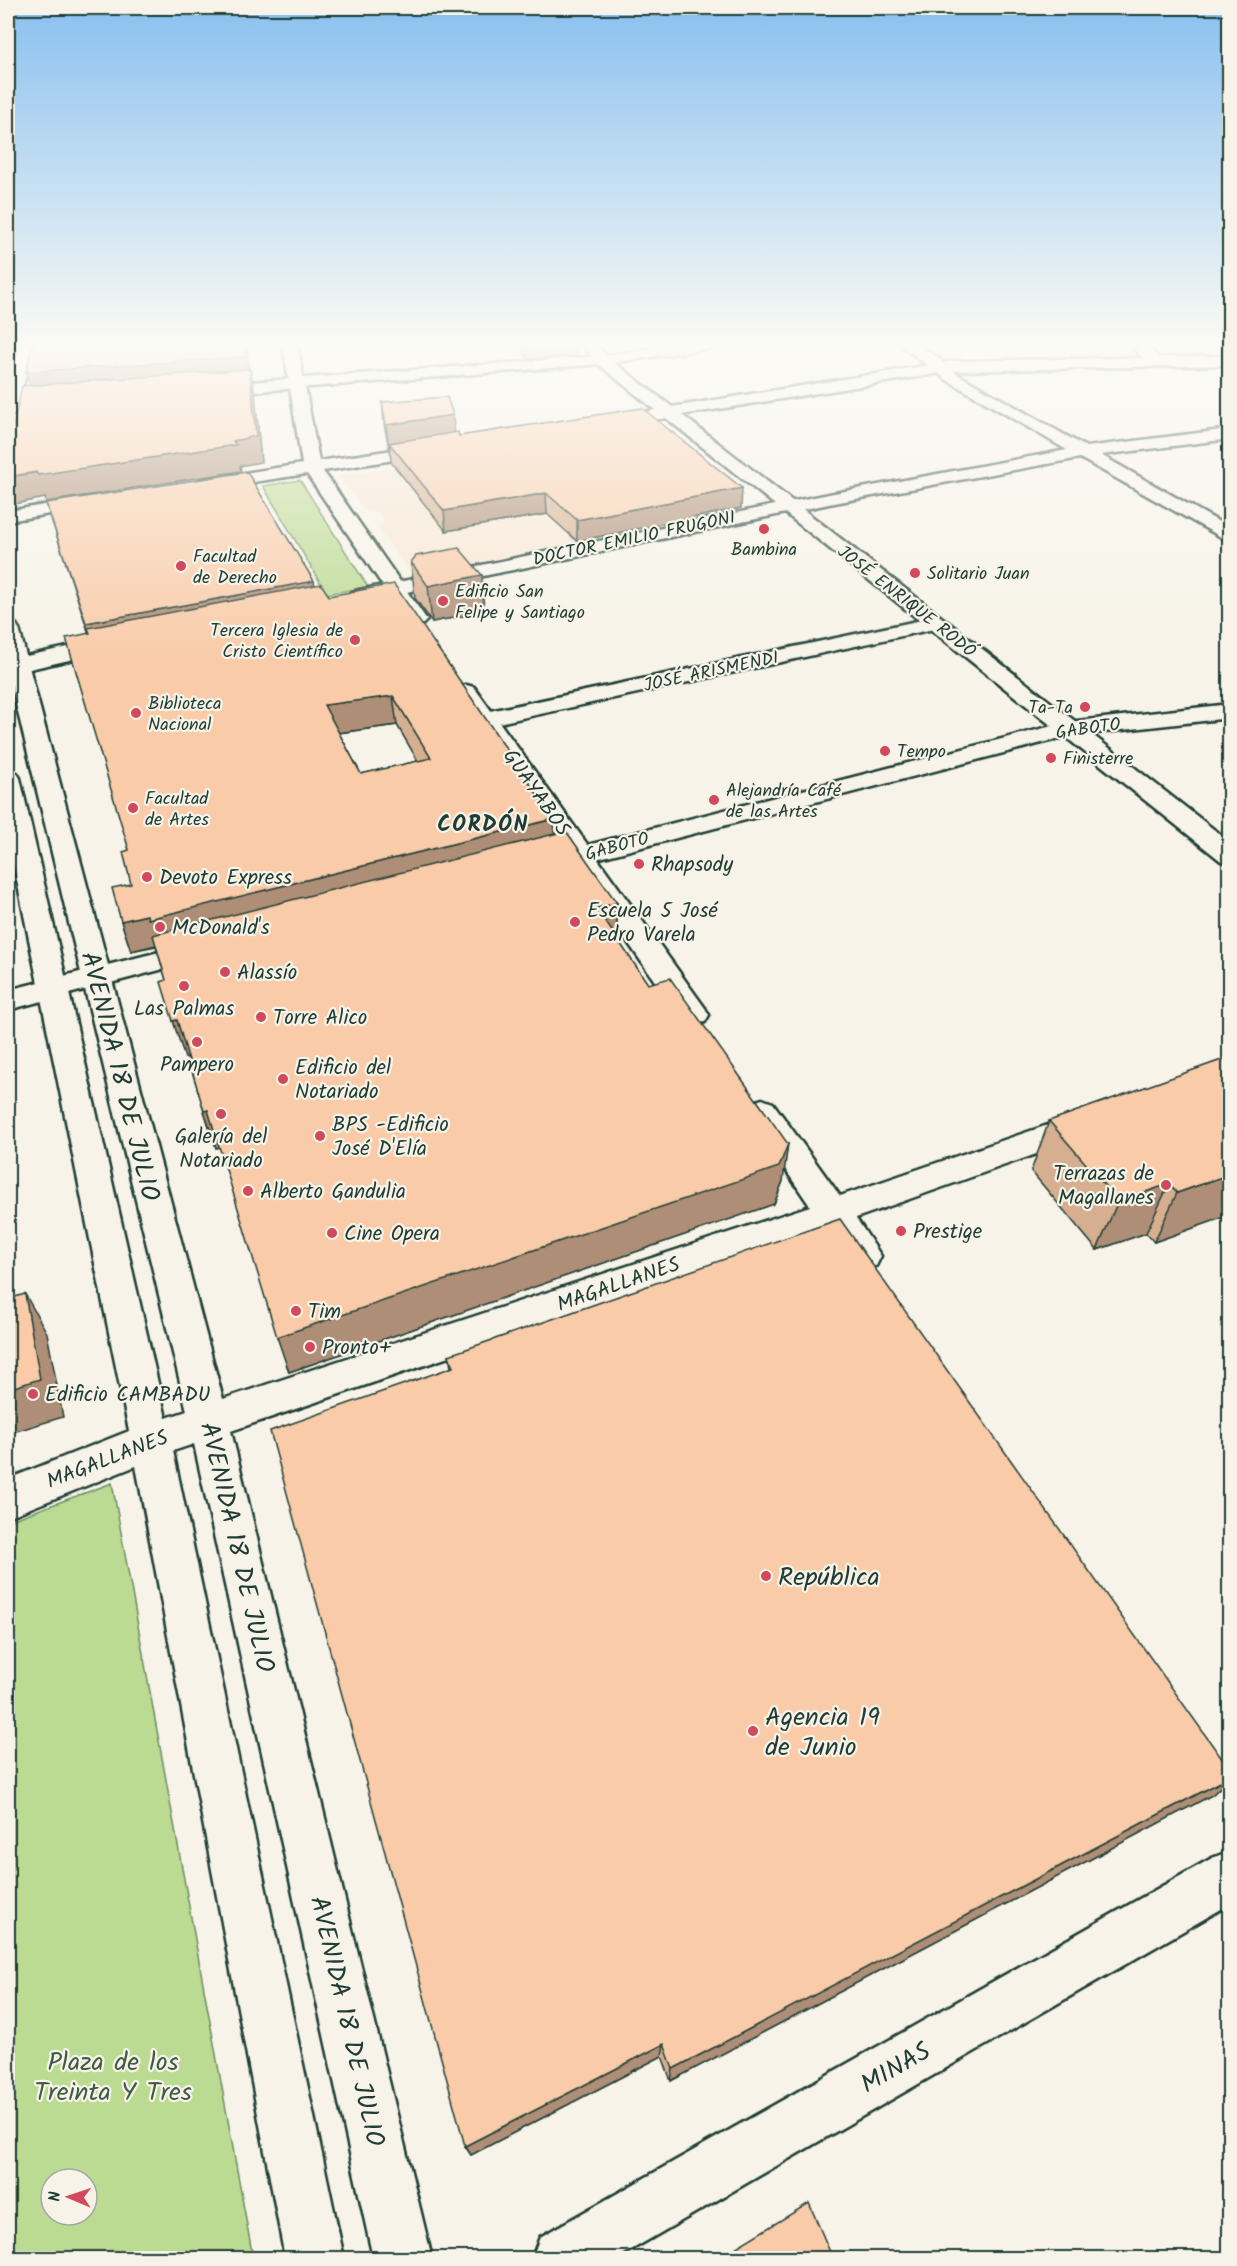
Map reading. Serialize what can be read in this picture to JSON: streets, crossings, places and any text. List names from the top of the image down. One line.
{"streets":{"street":["DOCTOR EMILIO FRUGONI","JOSÉ ENRIQUE RODÓ","JOSÉ ARISMENDI","GABOTO","GUAYABOS","AVENIDA 18 DE JULIO","MAGALLANES","MINAS"]},"crossings":[["DOCTOR EMILIO FRUGONI","JOSÉ ENRIQUE RODÓ"],["JOSÉ ENRIQUE RODÓ","JOSÉ ARISMENDI"],["JOSÉ ENRIQUE RODÓ","GABOTO"],["JOSÉ ARISMENDI","GUAYABOS"],["GABOTO","GUAYABOS"],["AVENIDA 18 DE JULIO","MAGALLANES"]],"districts":["CORDÓN"],"parks":["Plaza de los Treinta Y Tres"],"places":["Bambina","Facultad de Derecho","Solitario Juan","Edificio San Felipe y Santiago","Tercera Iglesia de Cristo Científico","Ta-Ta","Biblioteca Nacional","Tempo","Finisterre","Alejandría Café de las Artes","Facultad de Artes","Rhapsody","Devoto Express","Escuela 5 José Pedro Varela","McDonald's","Alassío","Las Palmas","Torre Alico","Pampero","Edificio del Notariado","Galería del Notariado","BPS -Edificio José D'Elía","Terrazas de Magallanes","Alberto Gandulia","Prestige","Cine Opera","Tim","Pronto+","Edificio CAMBADU","República","Agencia 19 de Junio"],"north":"left"}
